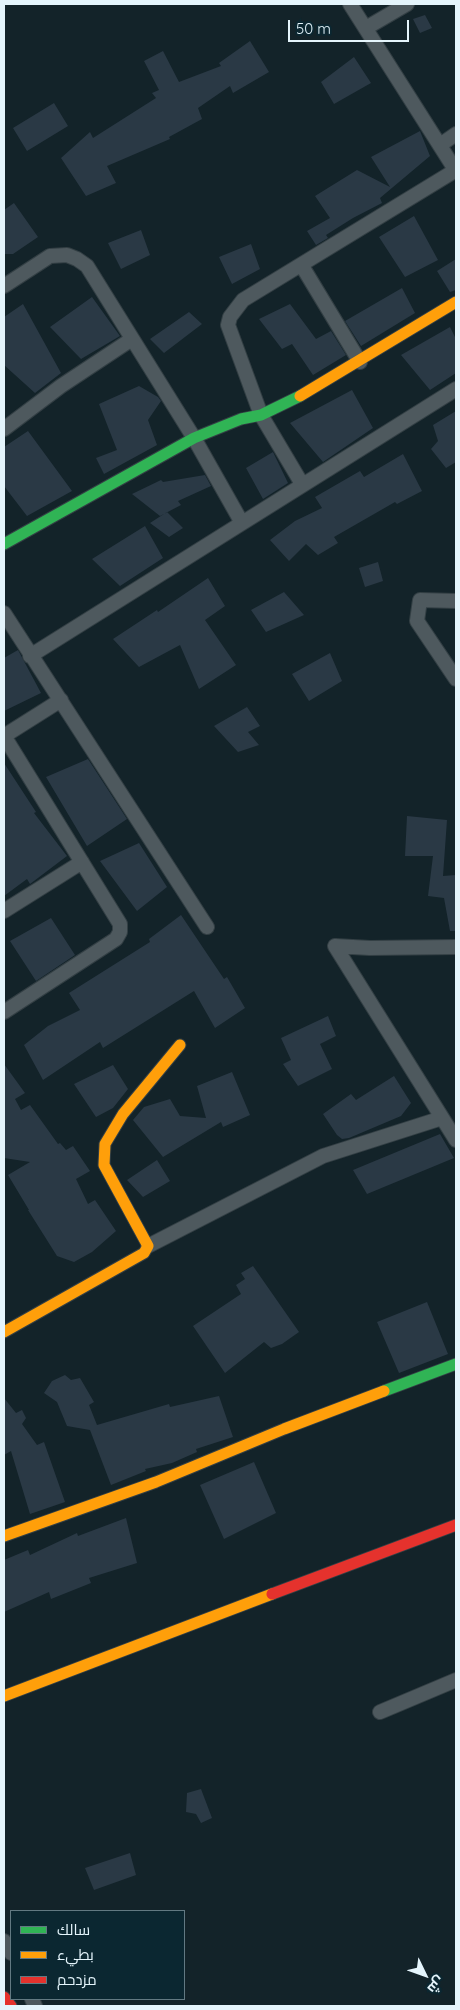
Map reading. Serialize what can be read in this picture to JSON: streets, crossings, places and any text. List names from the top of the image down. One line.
{"legend":["سالك","بطيء","مزدحم"],"scale_bar":"50 m","north":"bottom right"}
